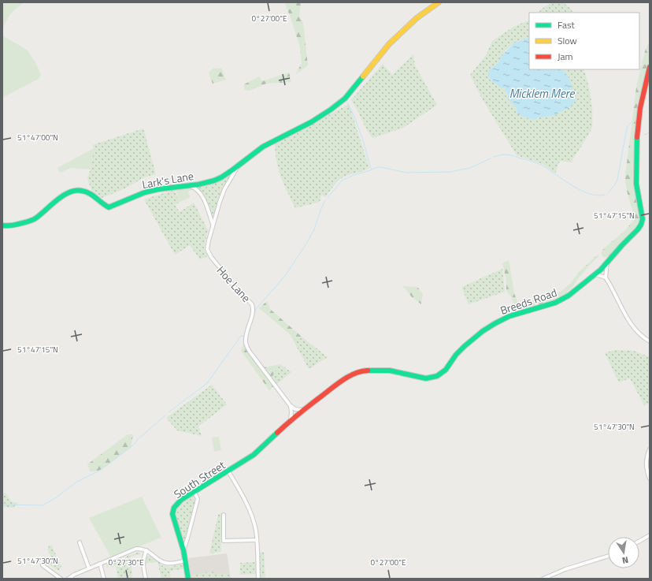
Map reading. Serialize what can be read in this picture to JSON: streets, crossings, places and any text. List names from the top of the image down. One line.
{"streets":{"street":["Lark's Lane","Hoe Lane","Breeds Road","South Street"]},"crossings":[["Lark's Lane","Hoe Lane"],["Breeds Road","South Street"]],"water":["Micklem Mere"],"legend":["Fast","Slow","Jam"],"north":"bottom","coordinates":["0°27'00\"E","51°47'00\"N","51°47'15\"N","51°47'30\"N","0°27'30\"E"]}
